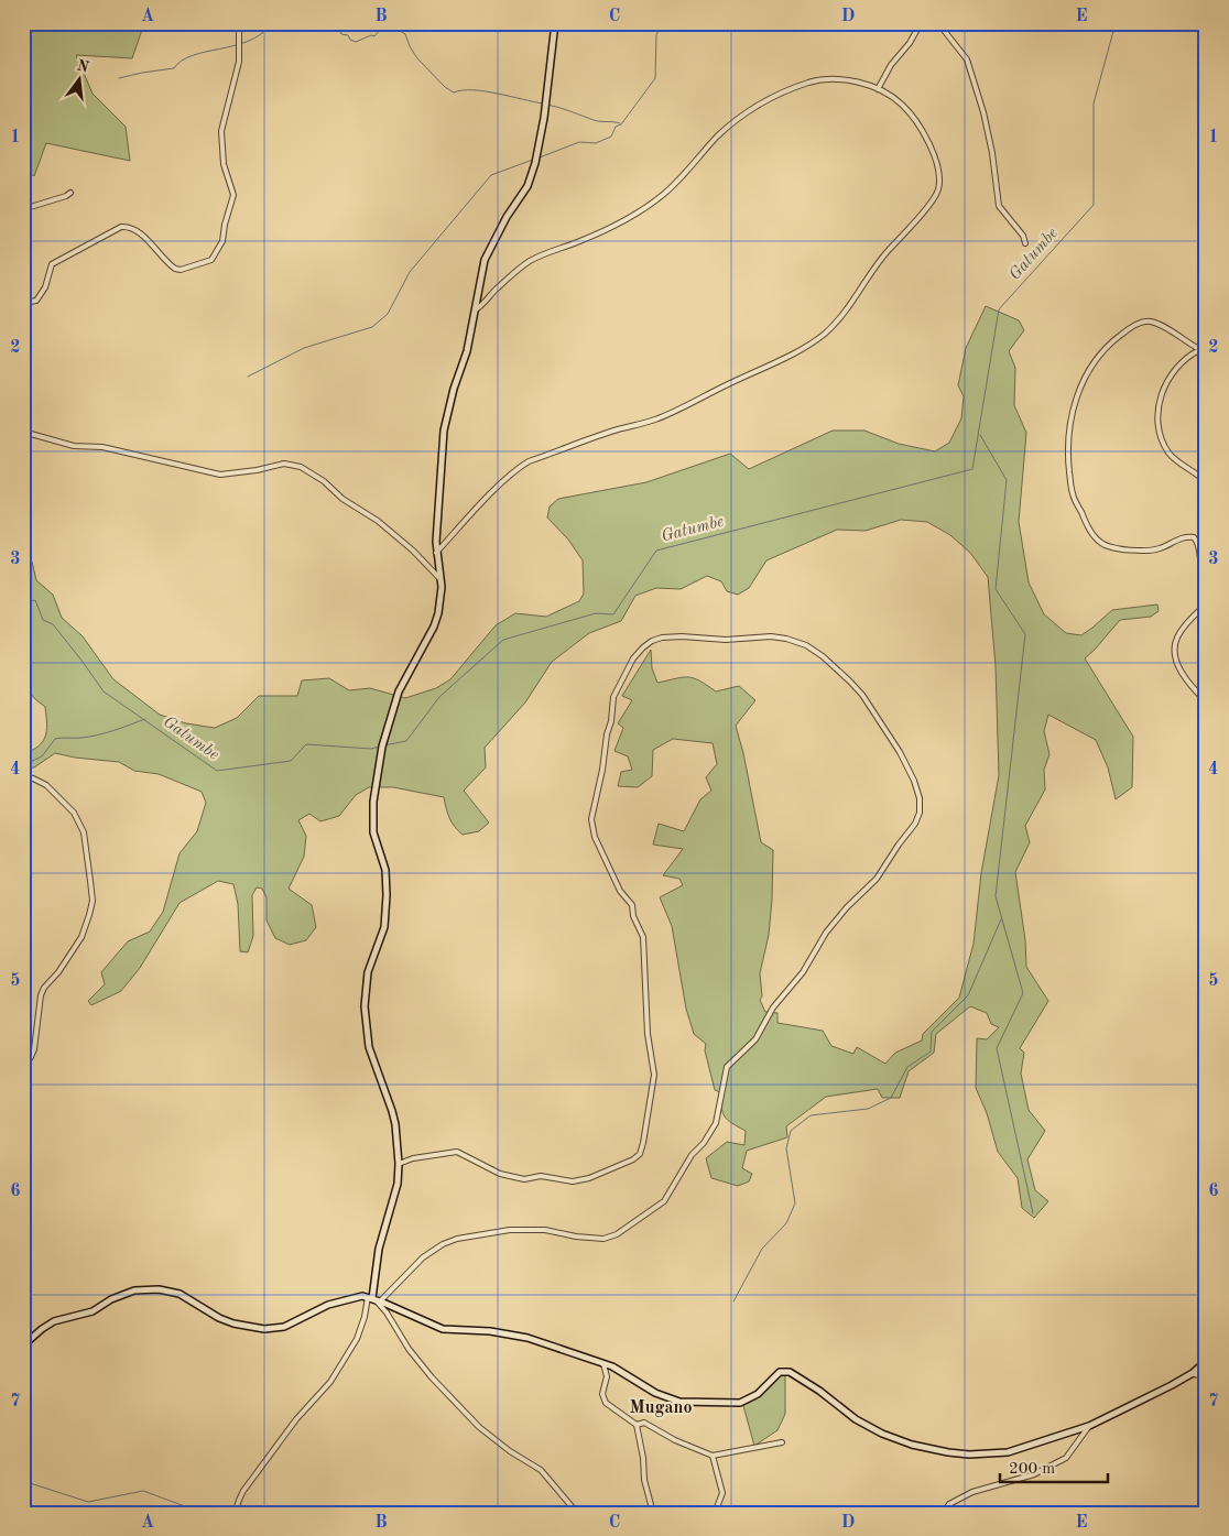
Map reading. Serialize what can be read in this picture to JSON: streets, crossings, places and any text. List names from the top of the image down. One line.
{"districts":["Mugano"],"water":["Gatumbe"],"scale_bar":"200 m","north":"top","grid":{"columns":["A","B","C","D","E"],"rows":["1","2","3","4","5","6","7"]}}
